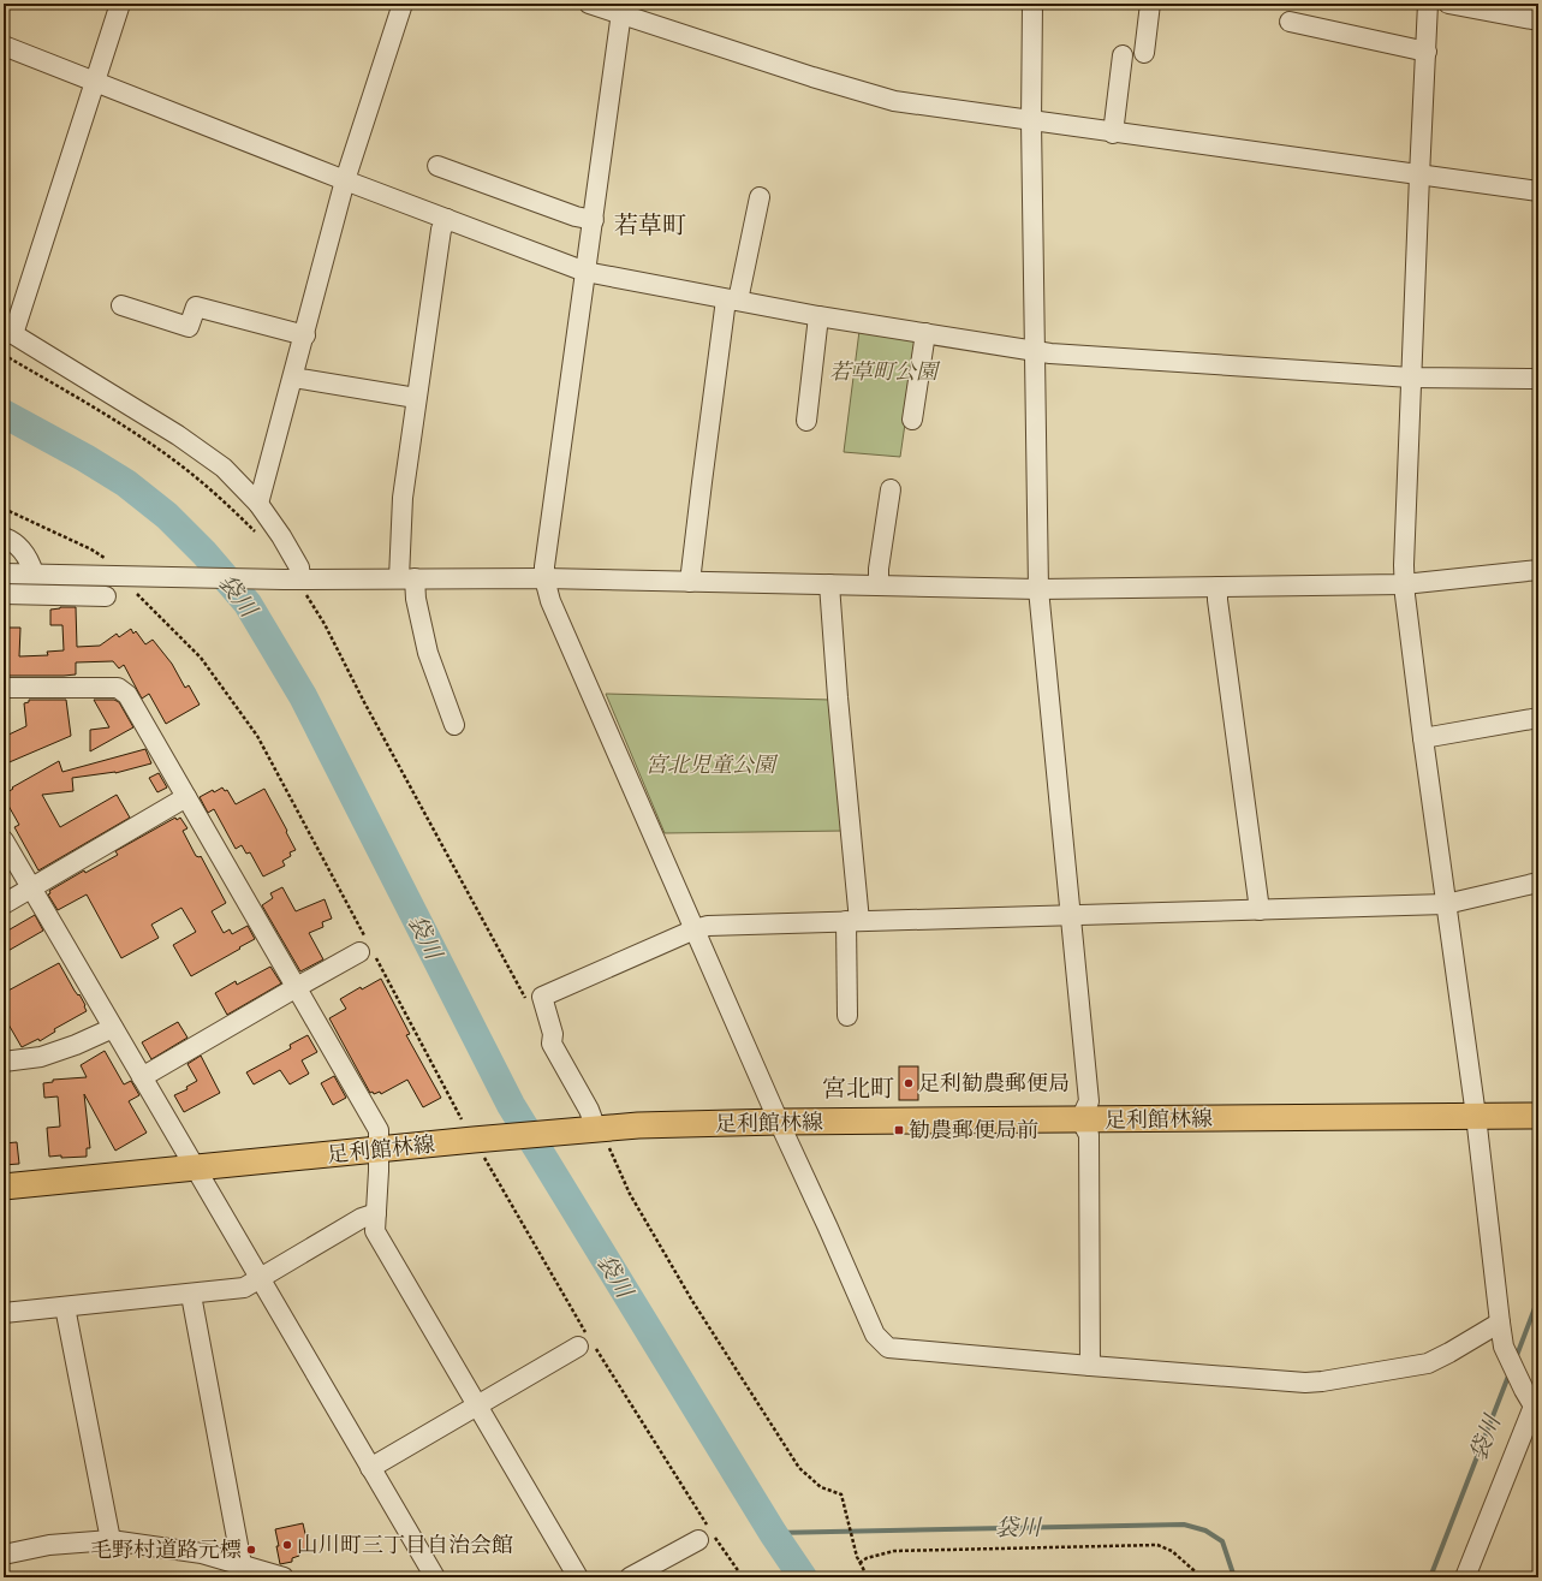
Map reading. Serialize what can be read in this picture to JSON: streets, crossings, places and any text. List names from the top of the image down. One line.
{"streets":{"main road":["足利館林線"]},"districts":["若草町","宮北町"],"water":["袋川"],"parks":["若草町公園","宮北児童公園"],"places":{"other":["足利勧農郵便局","山川町三丁目自治会館","毛野村道路元標"],"transit":["勧農郵便局前"]}}
